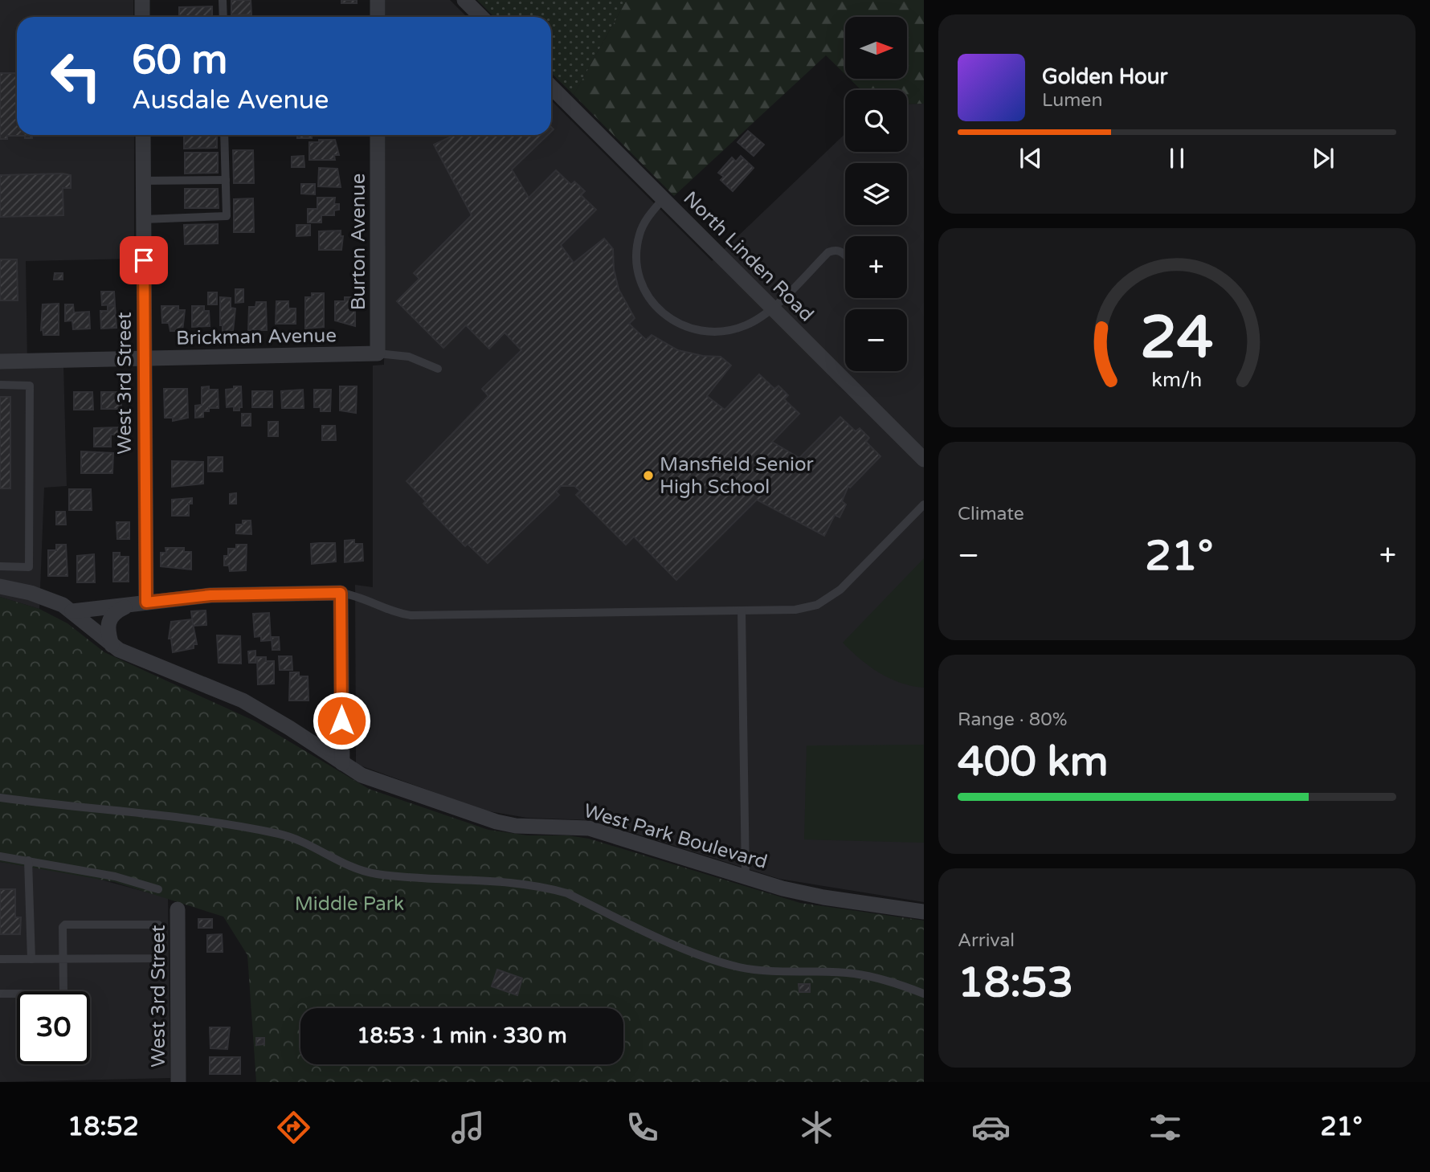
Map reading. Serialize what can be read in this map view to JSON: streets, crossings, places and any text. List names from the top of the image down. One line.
{"streets":{"street":["Burton Avenue","North Linden Road","Brickman Avenue","West 3rd Street","West Park Boulevard"]},"crossings":[["Burton Avenue","Brickman Avenue"],["Brickman Avenue","West 3rd Street"]],"parks":["Middle Park"],"places":["Mansfield Senior High School"],"north":"right","page":{"map_buttons":["+","−"],"turn":["60 m","Ausdale Avenue"],"song":["Golden Hour","Lumen"],"tile":["Climate",["Range · 80%","400 km"],["Arrival","18:53"]],"heat":["−","21°","+"],"limit":"30","trip":"18:53 · 1 min · 330 m","tabs":["18:52","21°"],"gauge":["24","km/h"]}}
